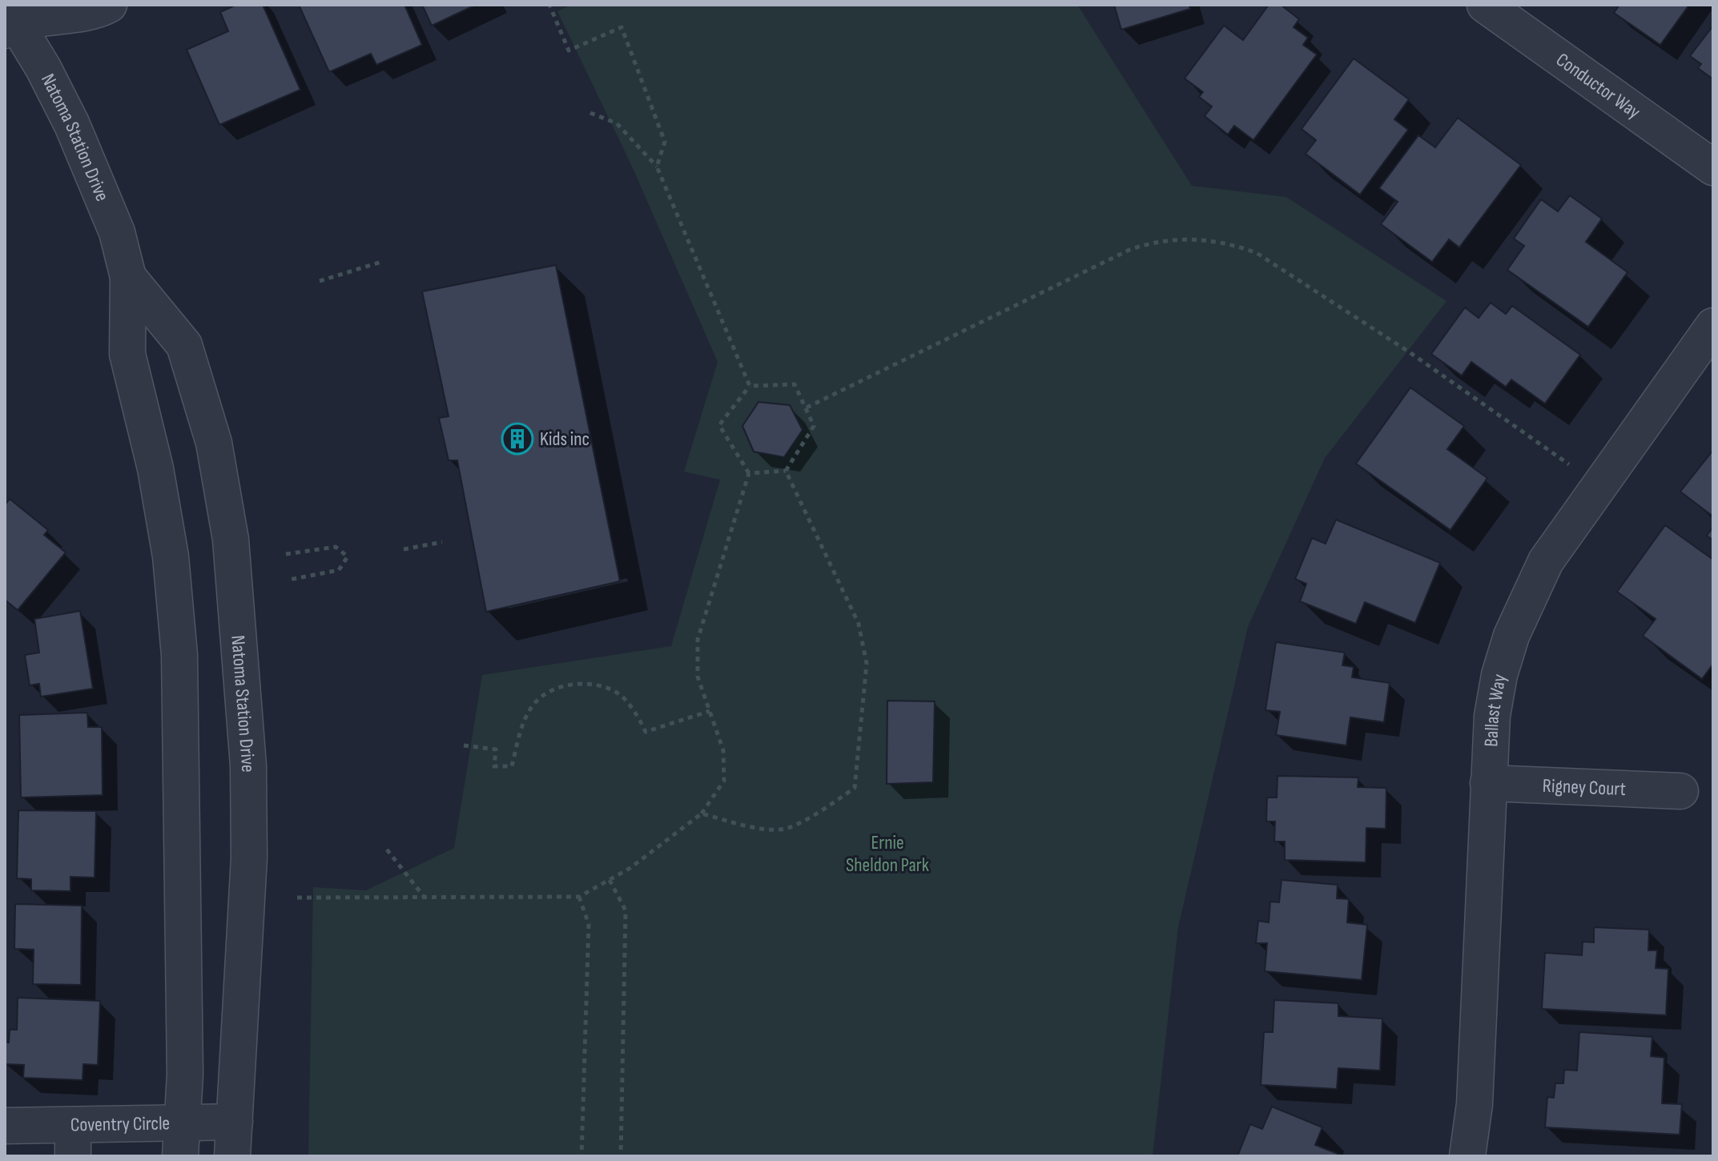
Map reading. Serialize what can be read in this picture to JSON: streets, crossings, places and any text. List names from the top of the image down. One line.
{"streets":{"street":["Conductor Way","Natoma Station Drive","Ballast Way","Rigney Court","Coventry Circle"]},"crossings":[["Natoma Station Drive","Coventry Circle"],["Ballast Way","Rigney Court"]],"parks":["Ernie Sheldon Park"],"places":{"building":["Kids inc"]}}
